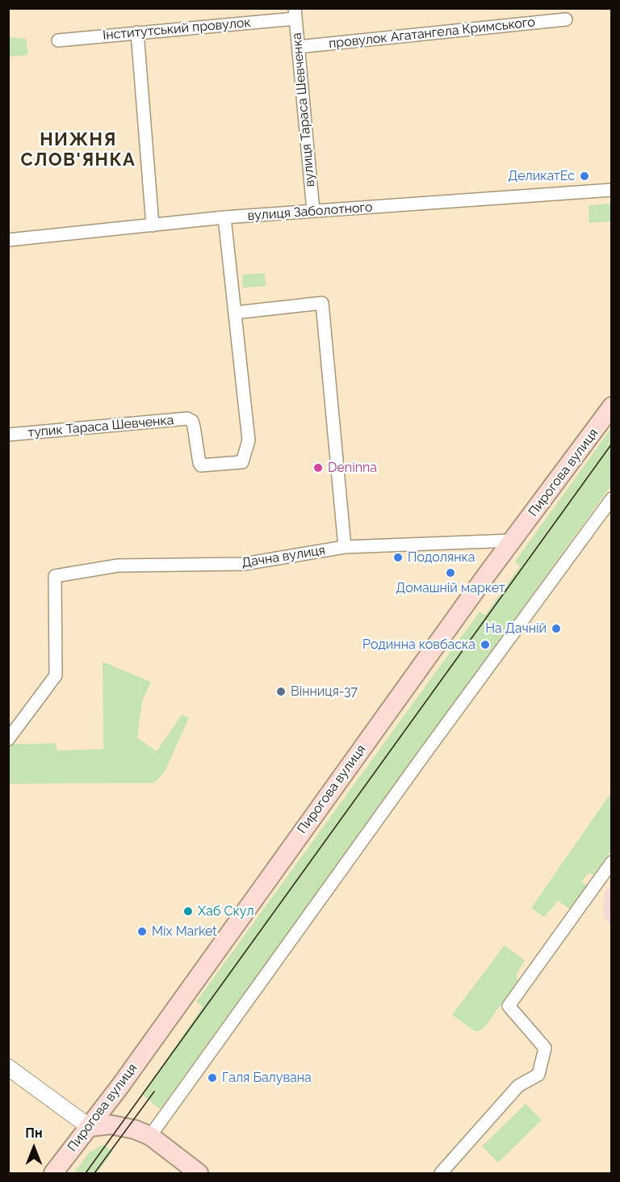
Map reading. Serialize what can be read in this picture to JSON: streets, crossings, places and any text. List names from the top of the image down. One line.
{"streets":{"main road":["Пирогова вулиця"],"street":["Інститутський провулок","провулок Агатангела Кримського","вулиця Тараса Шевченка","вулиця Заболотного","тупик Тараса Шевченка","Дачна вулиця"]},"crossings":[["Інститутський провулок","вулиця Тараса Шевченка"],["провулок Агатангела Кримського","вулиця Тараса Шевченка"],["вулиця Тараса Шевченка","вулиця Заболотного"],["Пирогова вулиця","Дачна вулиця"]],"districts":["НИЖНЯ СЛОВ'ЯНКА"],"places":["ДеликатЕс","Deninna","Подолянка","Домашній маркет","На Дачній","Родинна ковбаска","Вінниця-37","Хаб Скул","Mix Market","Галя Балувана"],"north":"top"}
